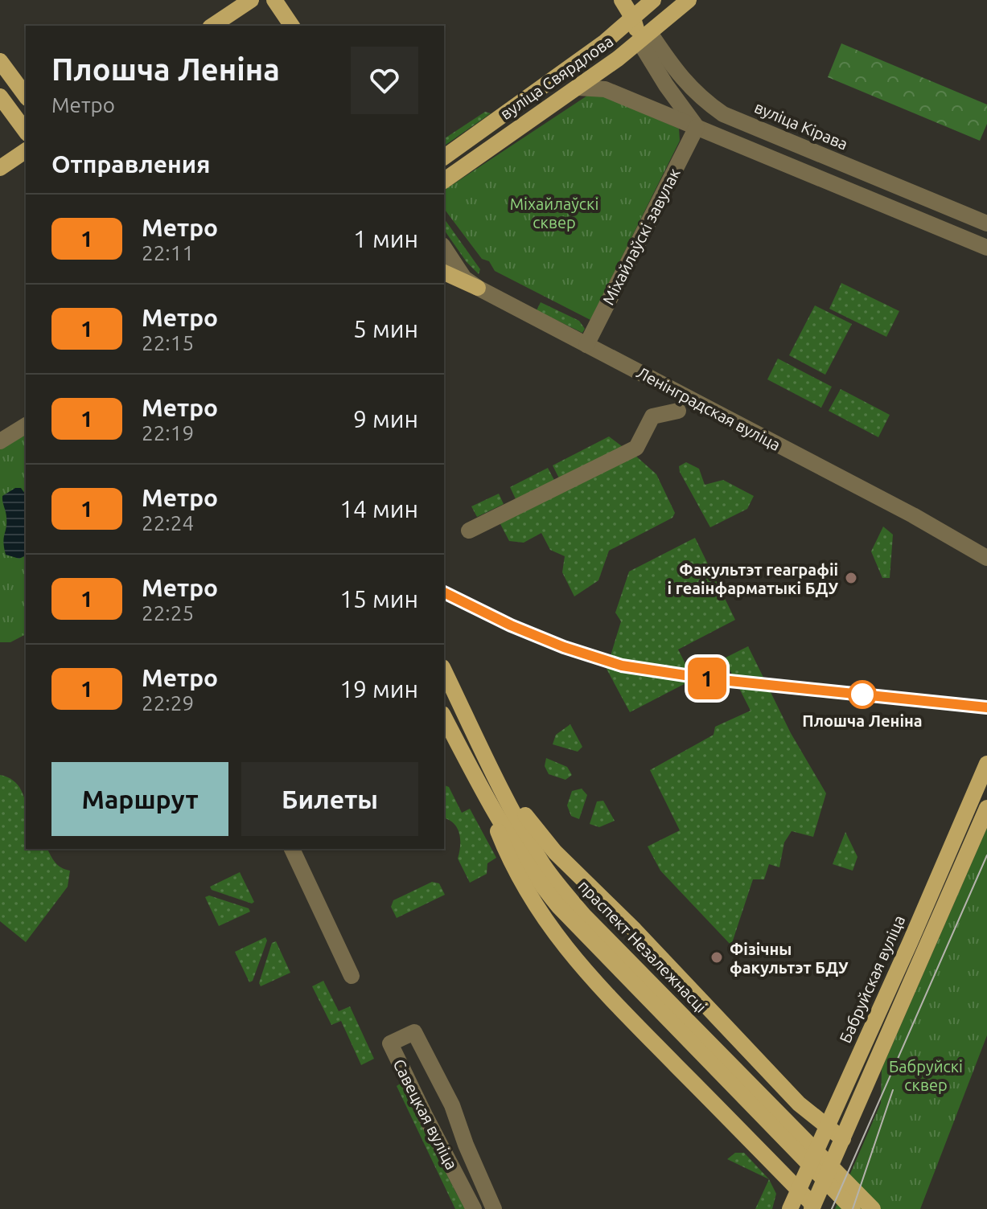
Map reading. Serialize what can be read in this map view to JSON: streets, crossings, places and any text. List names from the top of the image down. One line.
{"streets":{"main road":["вуліца Свярдлова","вуліца Кірава","праспект Незалежнасці","Бабруйская вуліца"],"street":["Міхайлаўскі завулак","Ленінградская вуліца","Савецкая вуліца"]},"crossings":[["вуліца Свярдлова","вуліца Кірава"],["вуліца Кірава","Міхайлаўскі завулак"],["Міхайлаўскі завулак","Ленінградская вуліца"]],"parks":["Міхайлаўскі сквер","Бабруйскі сквер"],"places":["Факультэт геаграфіі і геаінфарматыкі БДУ","Плошча Леніна","Фізічны факультэт БДУ"],"lines":["metro line 1"],"page":{"on_map":"1","heading":[["Плошча Леніна","Метро"],"Отправления"],"list":[{"mark":"1","name":"Метро","note":"22:11","value":"1 мин"},{"mark":"1","name":"Метро","note":"22:15","value":"5 мин"},{"mark":"1","name":"Метро","note":"22:19","value":"9 мин"},{"mark":"1","name":"Метро","note":"22:24","value":"14 мин"},{"mark":"1","name":"Метро","note":"22:25","value":"15 мин"},{"mark":"1","name":"Метро","note":"22:29","value":"19 мин"}],"buttons":["Маршрут","Билеты"]}}
